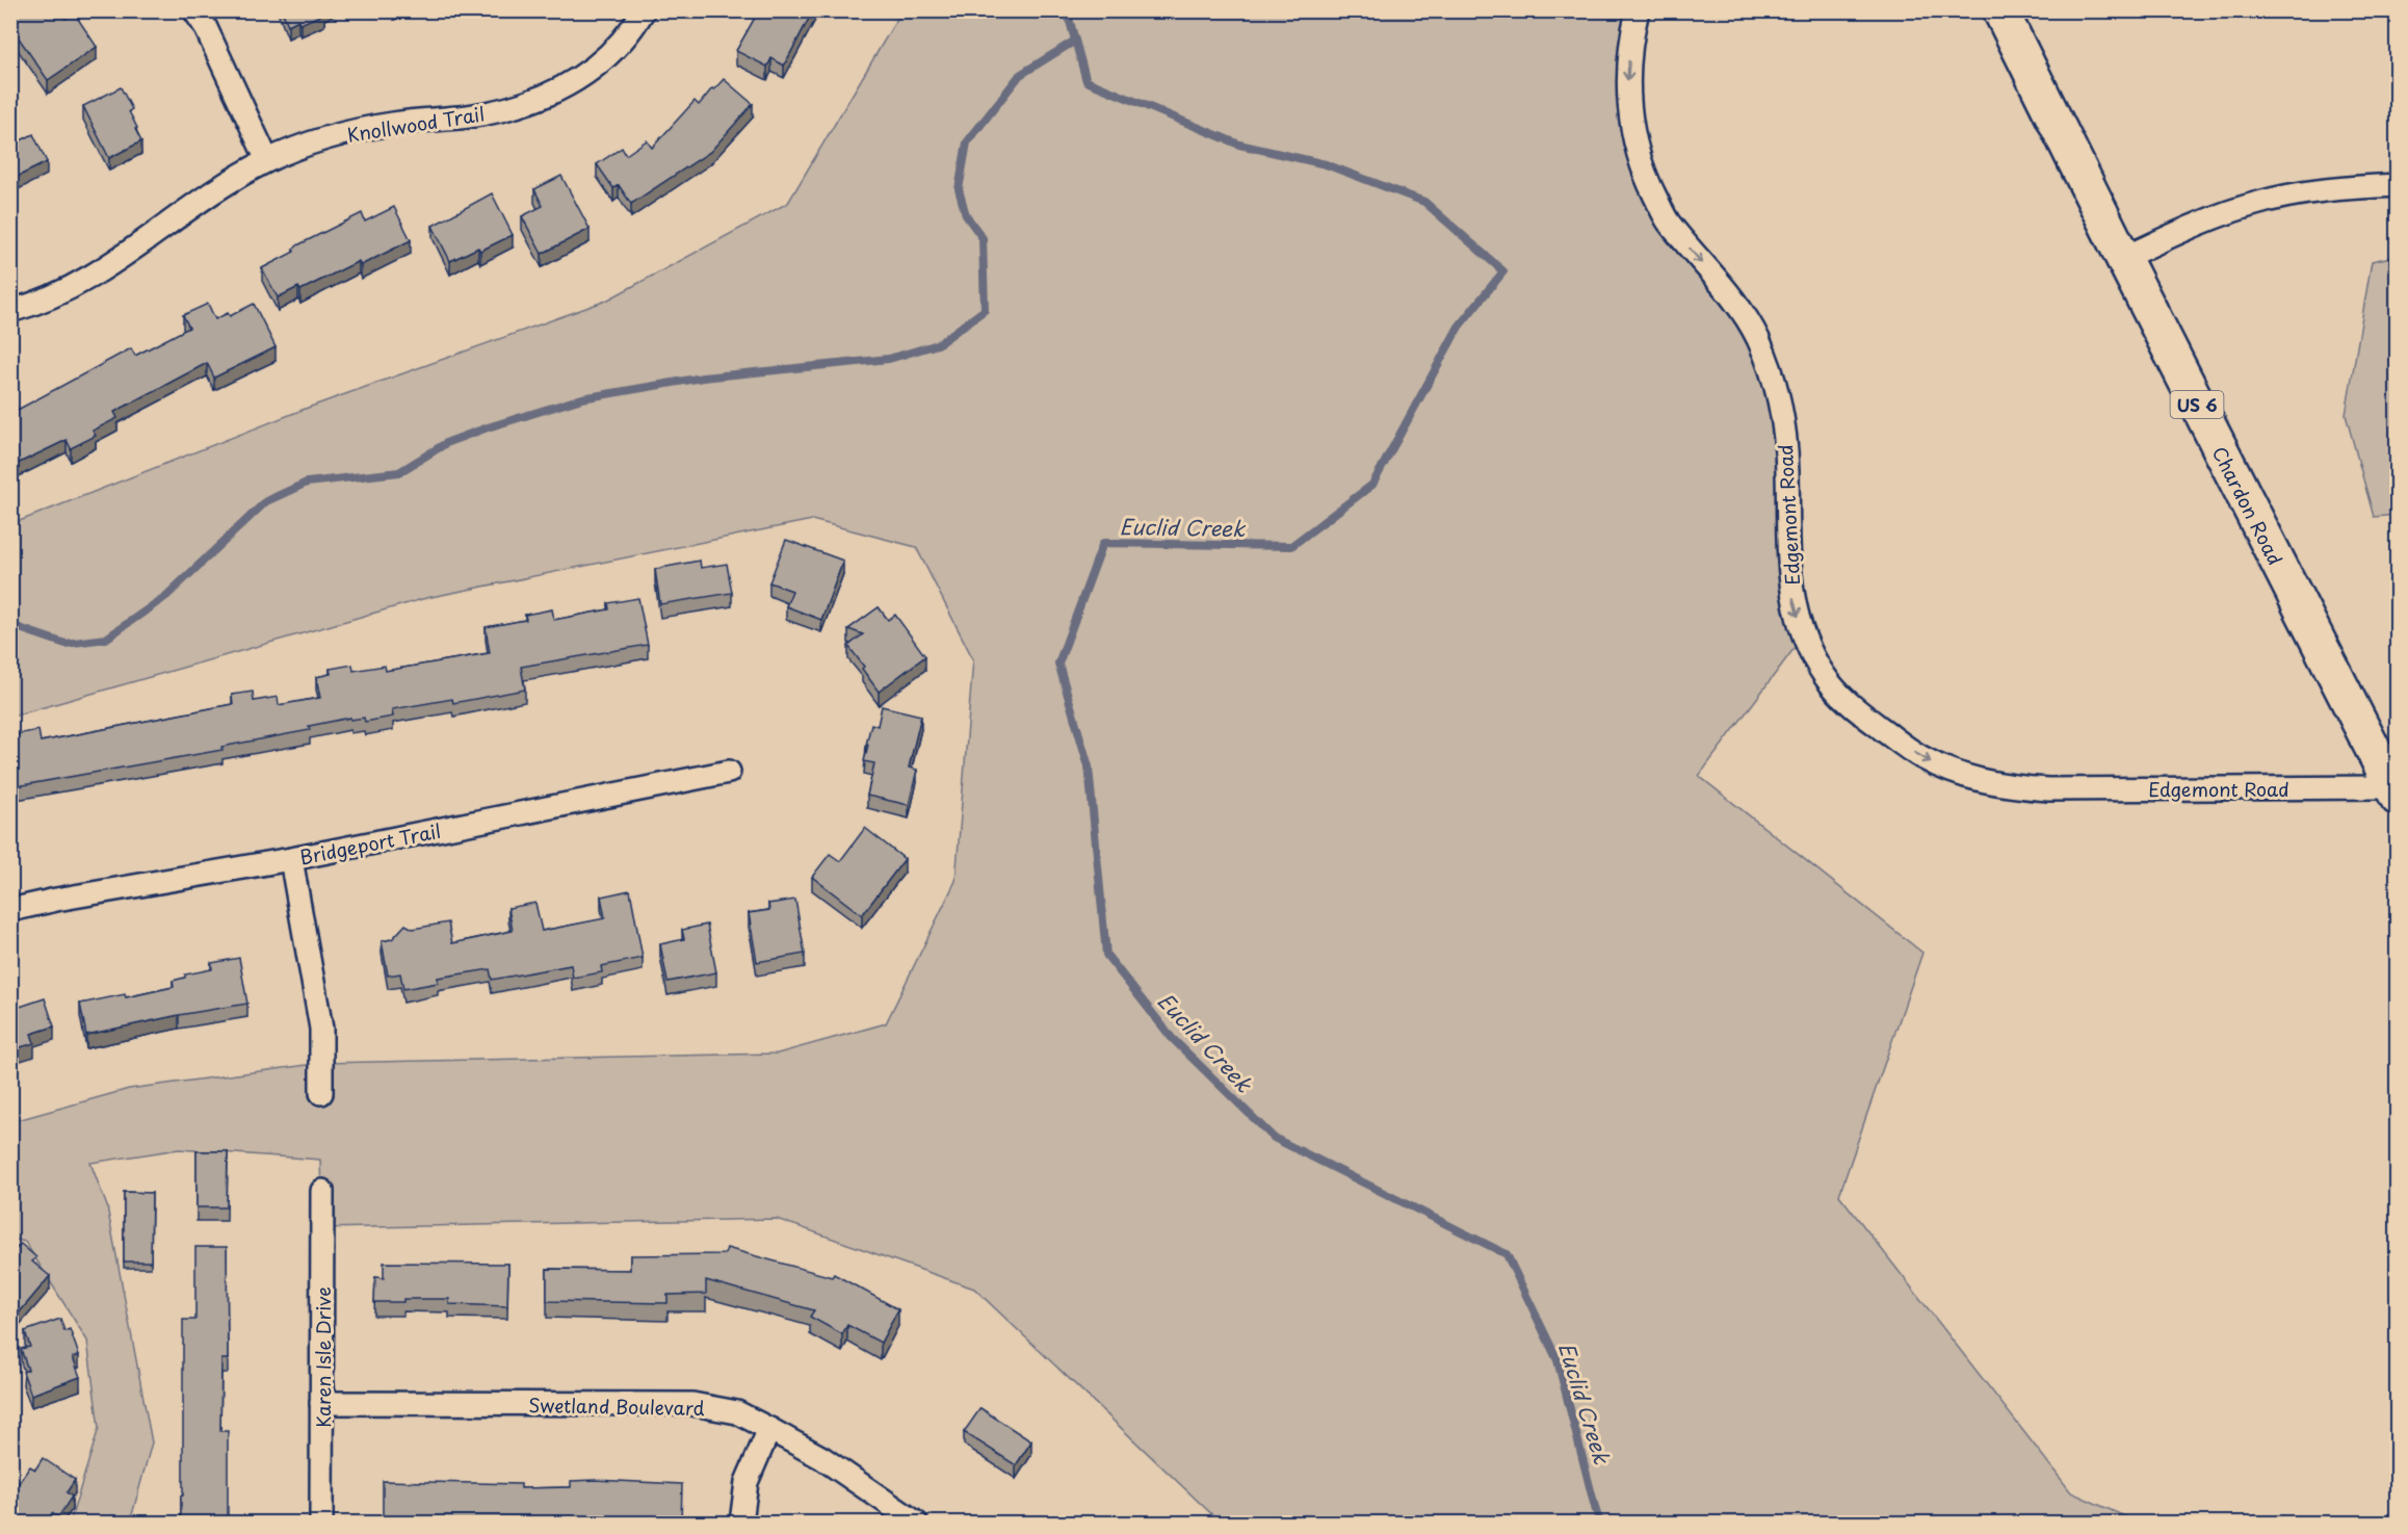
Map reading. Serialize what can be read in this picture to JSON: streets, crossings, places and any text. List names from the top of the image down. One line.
{"streets":{"main road":["US 6","Chardon Road"],"street":["Knollwood Trail","Edgemont Road","Bridgeport Trail","Karen Isle Drive","Swetland Boulevard"]},"crossings":[["Chardon Road","Edgemont Road"],["Karen Isle Drive","Swetland Boulevard"]],"one_way":["Edgemont Road"],"water":["Euclid Creek"]}
